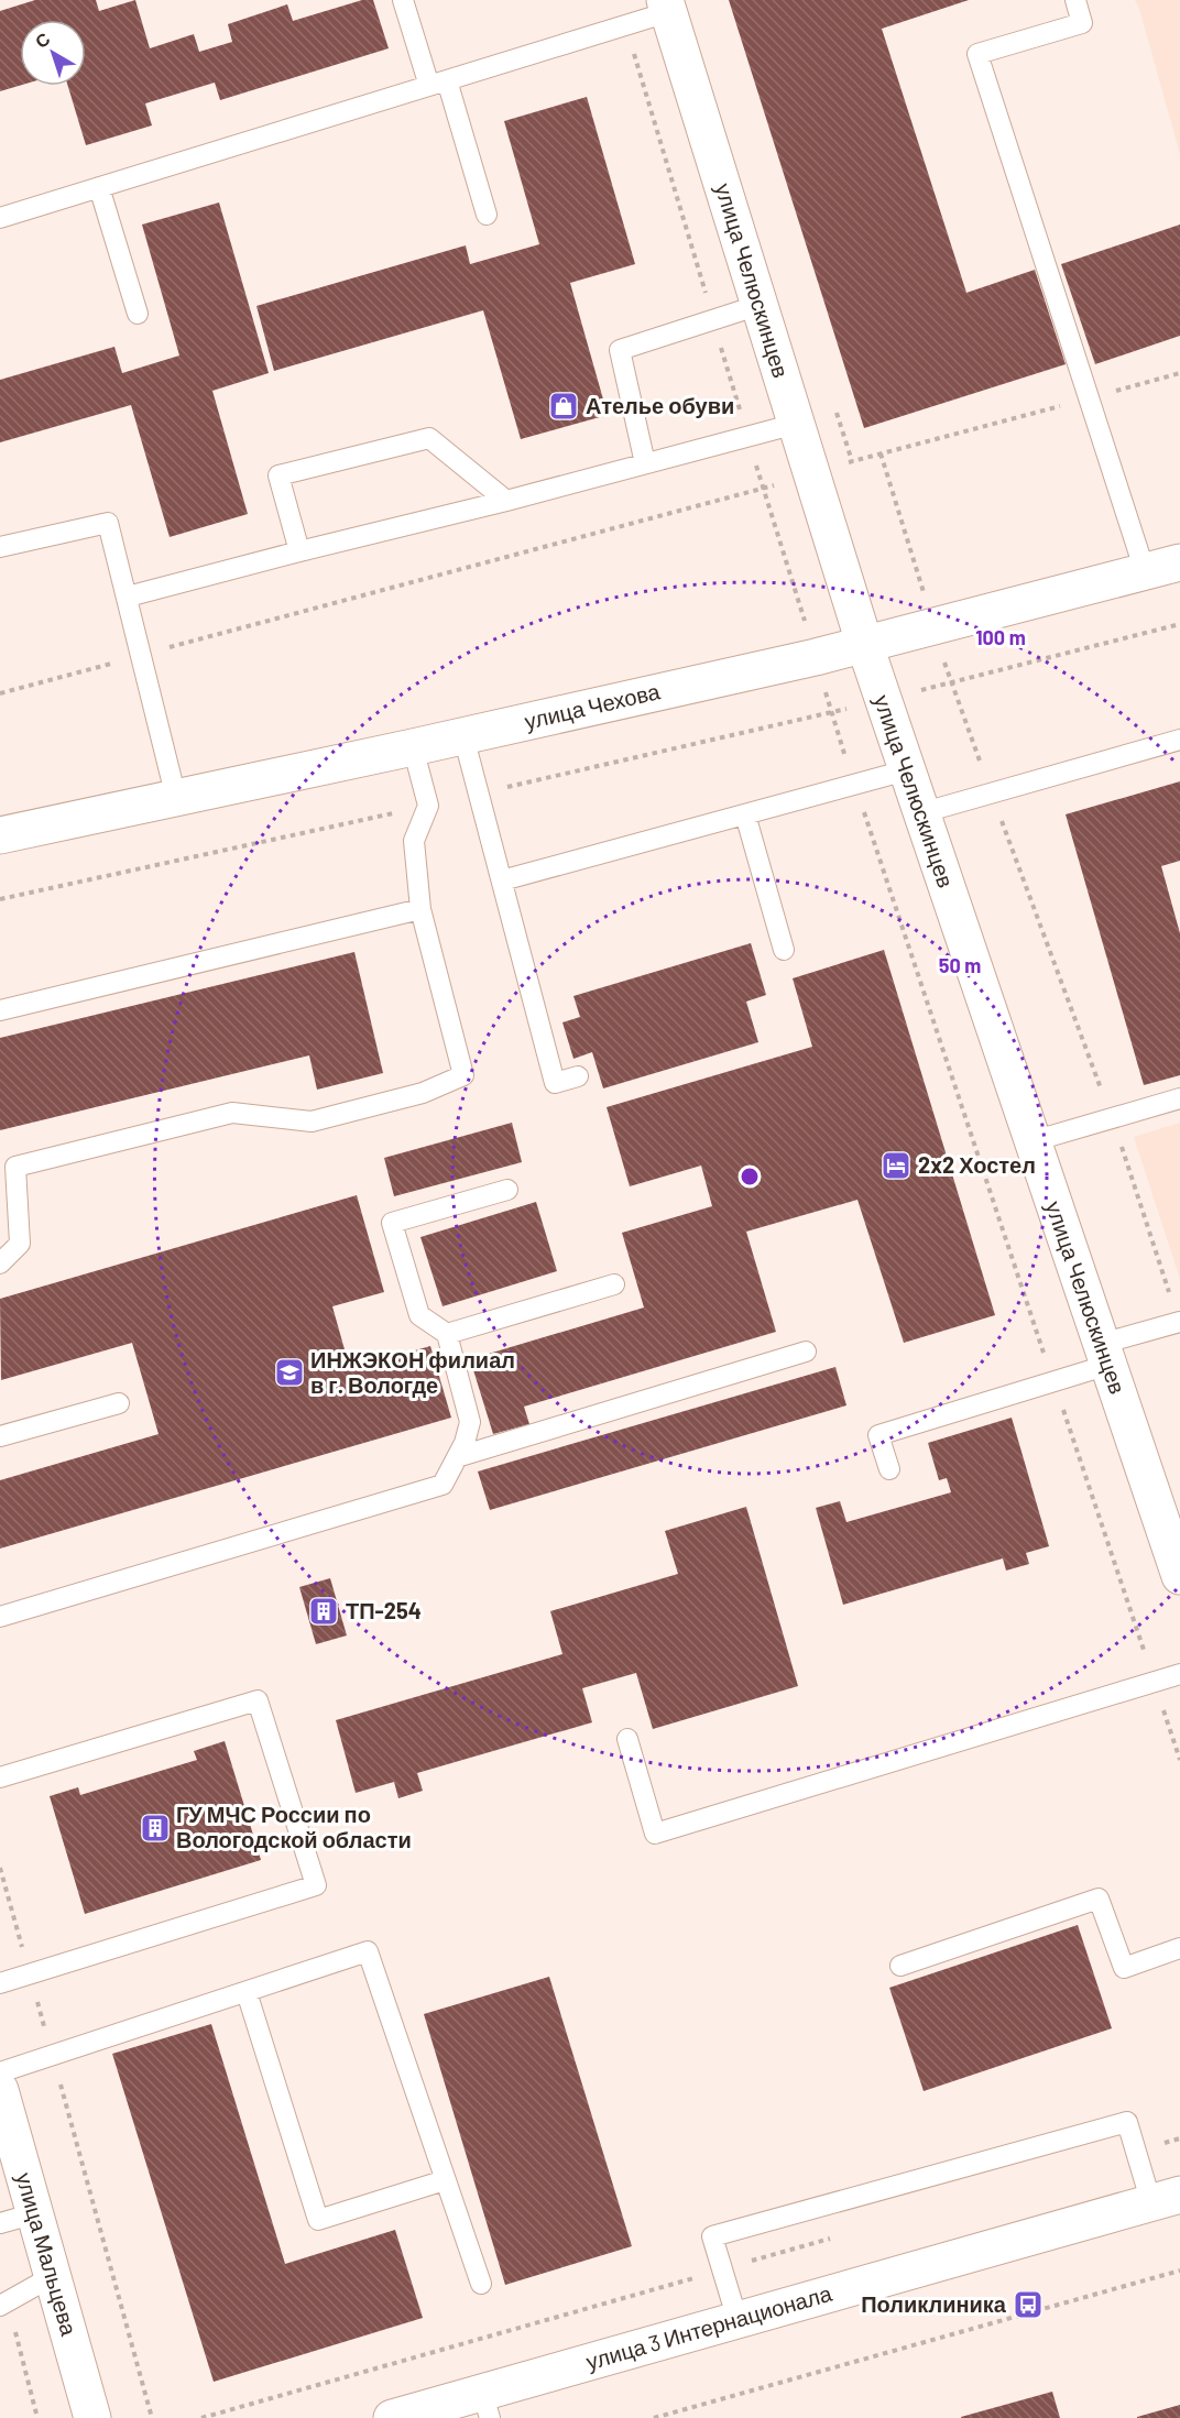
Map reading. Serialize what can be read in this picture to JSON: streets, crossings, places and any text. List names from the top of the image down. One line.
{"streets":{"street":["улица Челюскинцев","улица Чехова","улица Мальцева","улица 3 Интернационала"]},"crossings":[["улица Челюскинцев","улица Чехова"]],"places":{"shop":["Ателье обуви"],"hotel":["2x2 Хостел"],"school or university":["ИНЖЭКОН филиал в г. Вологде"],"building":["ТП-254","ГУ МЧС России по Вологодской области"],"bus stop":["Поликлиника"]},"north":"top left","rings":["100 m","50 m"]}
